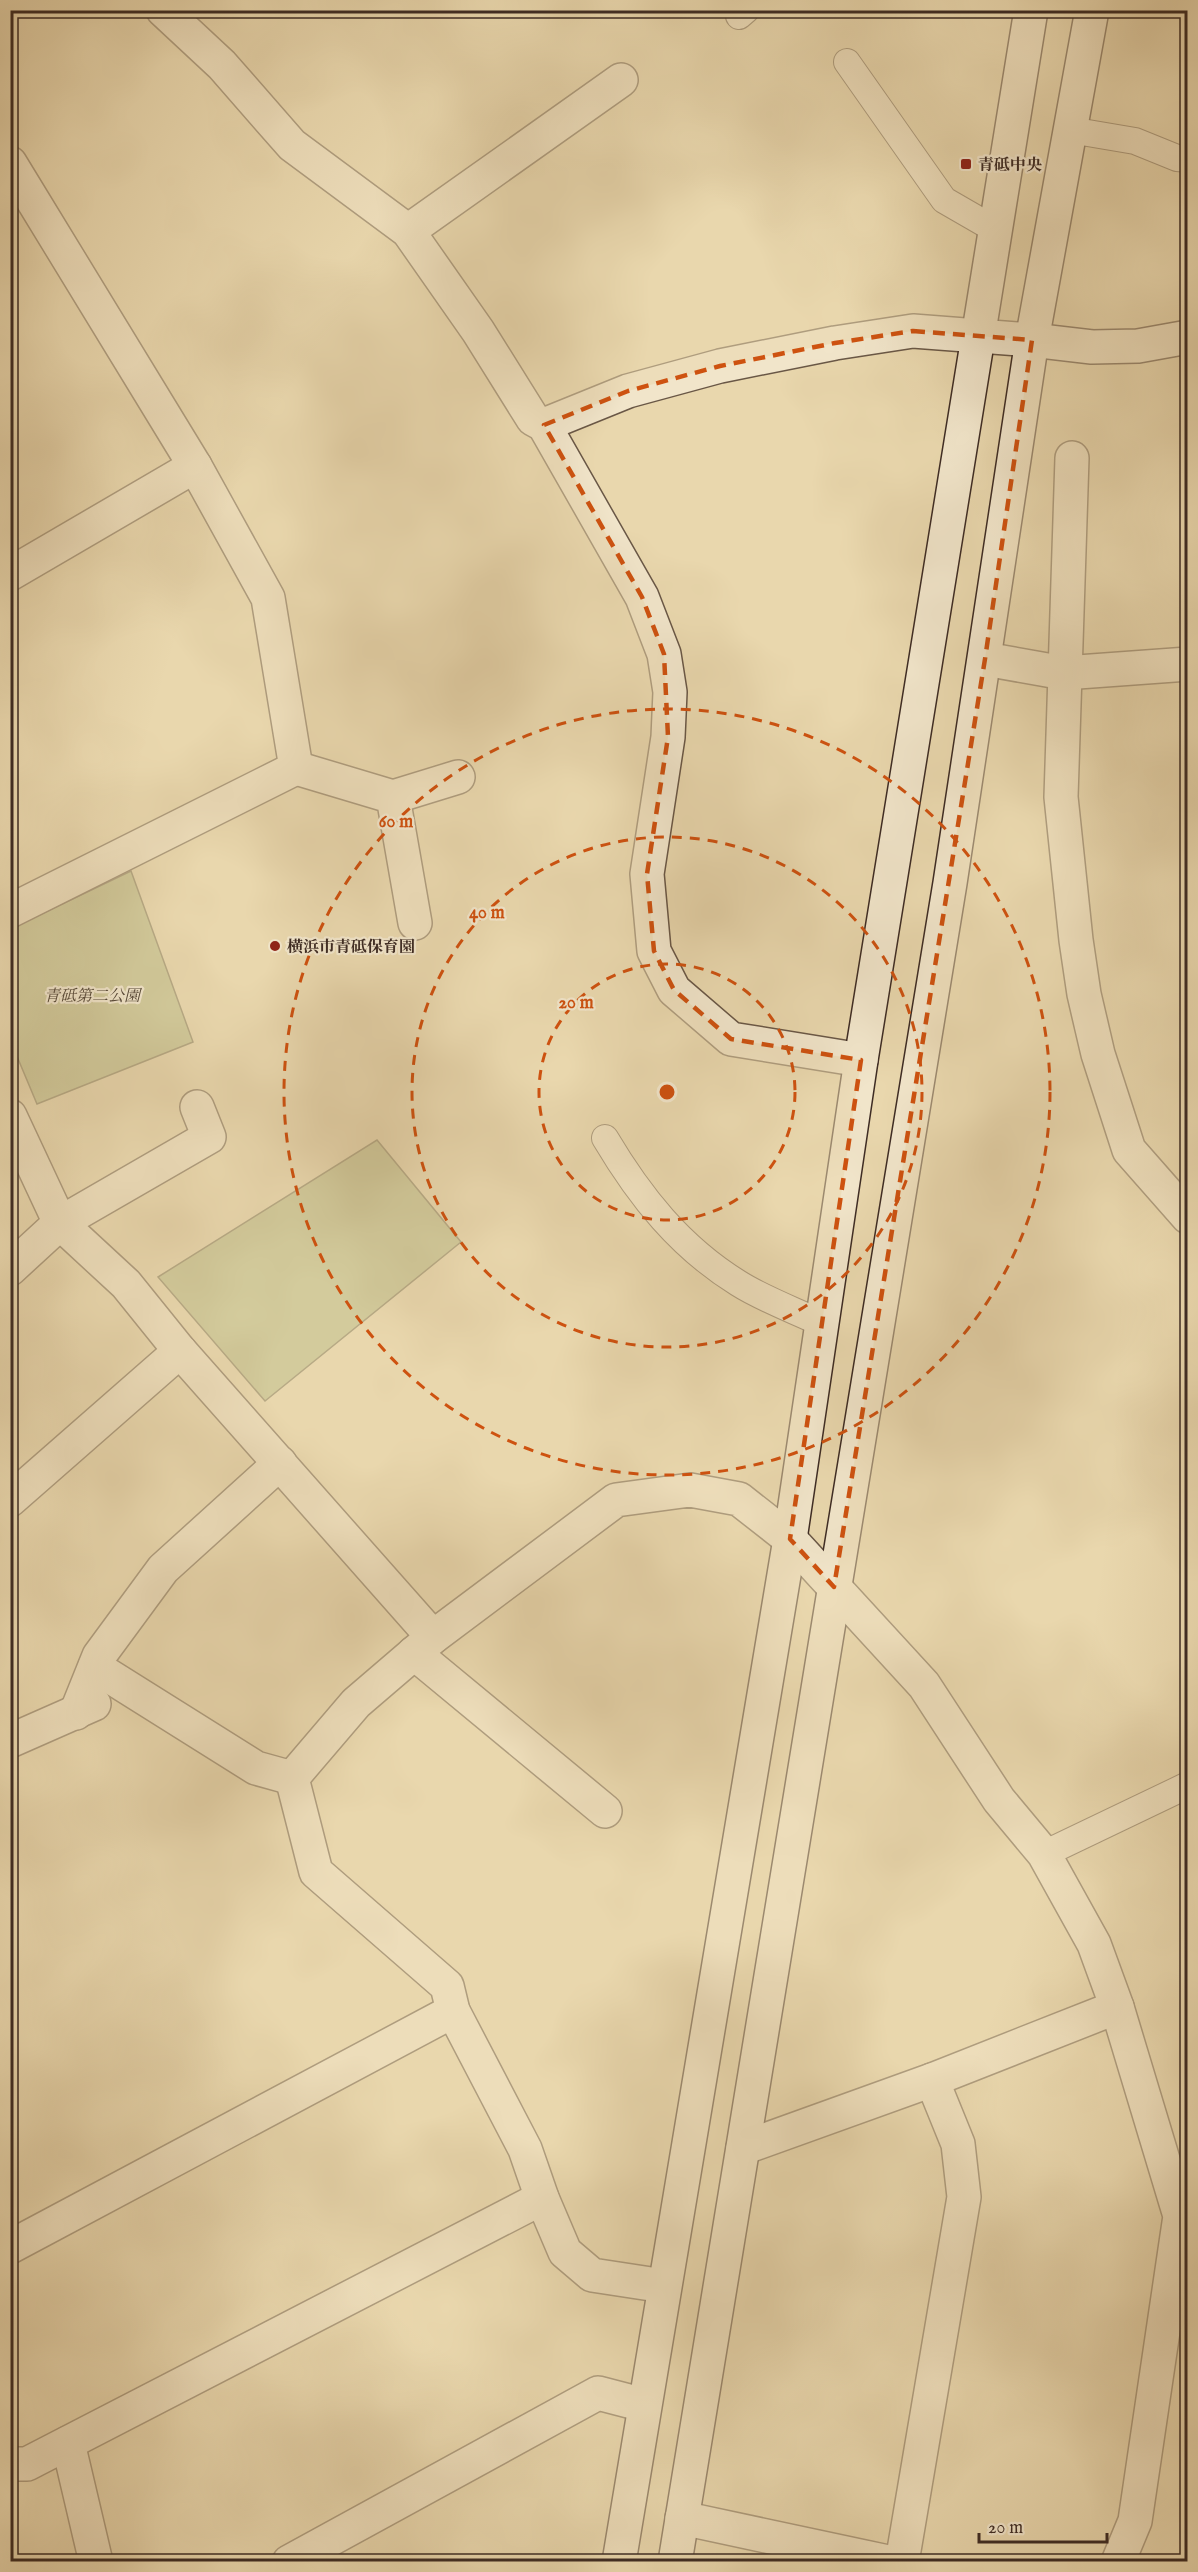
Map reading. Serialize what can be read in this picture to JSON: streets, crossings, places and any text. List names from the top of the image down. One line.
{"parks":["青砥第二公園"],"places":{"transit":["青砥中央"],"other":["横浜市青砥保育園"]},"scale_bar":"20 m","rings":["60 m","40 m","20 m"]}
